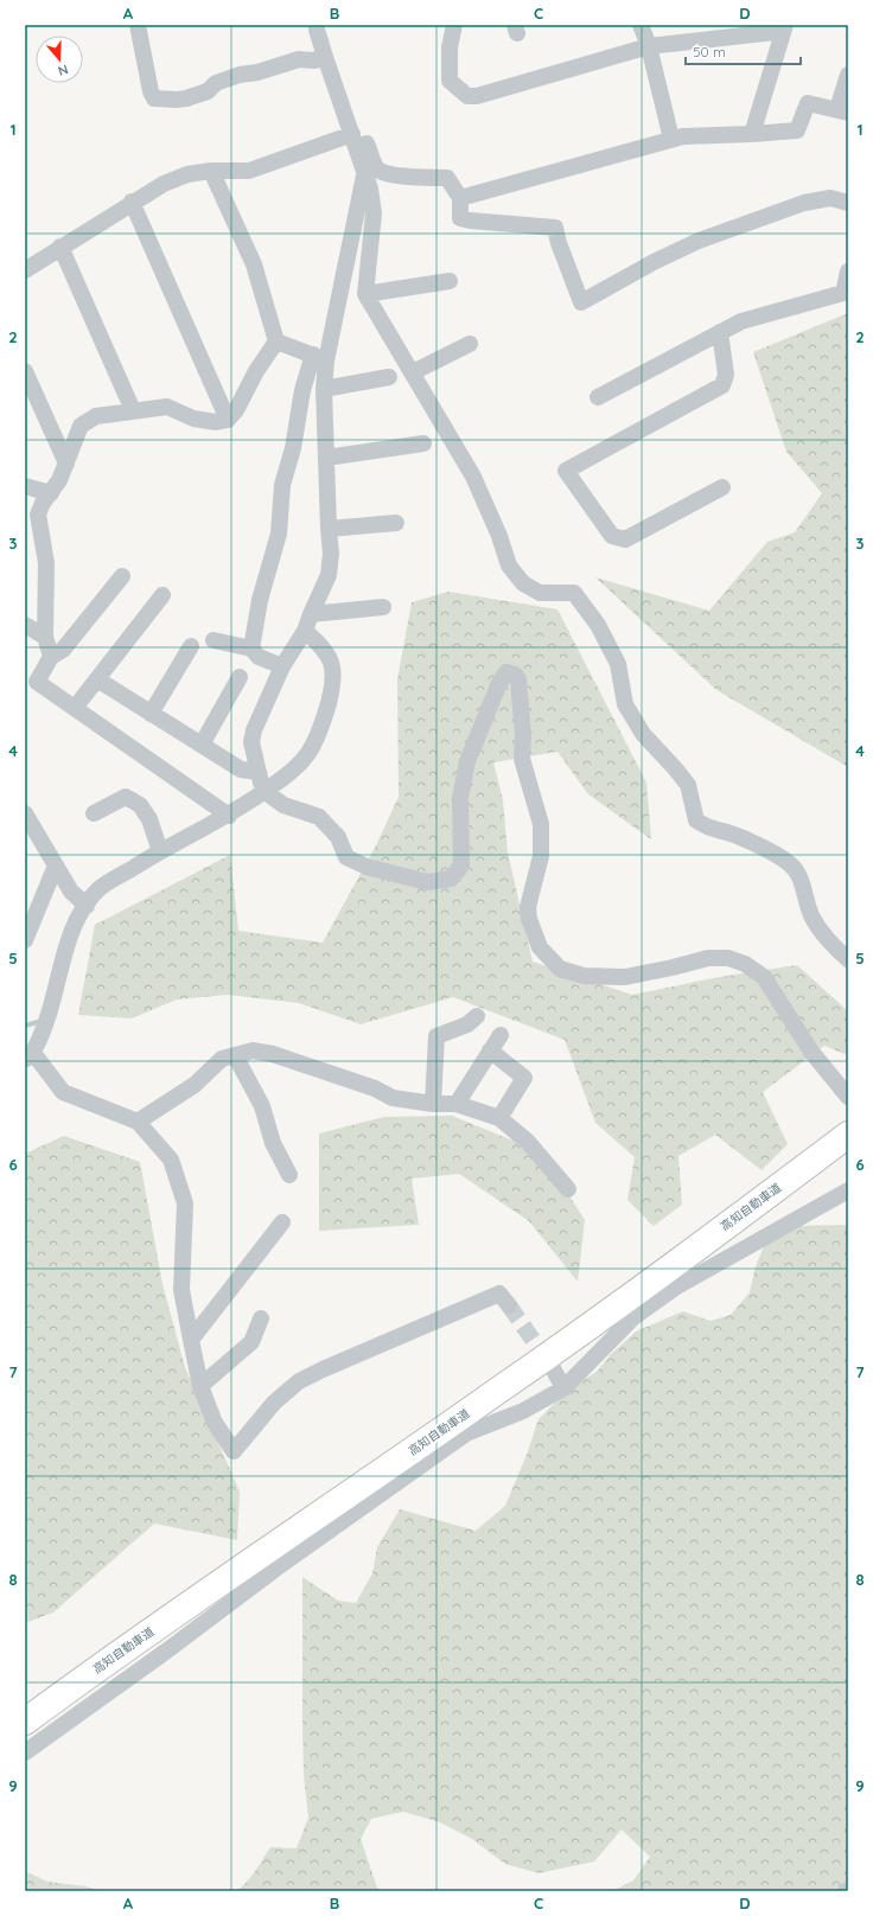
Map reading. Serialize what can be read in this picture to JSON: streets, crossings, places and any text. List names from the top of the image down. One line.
{"streets":{"highway":["高知自動車道"]},"scale_bar":"50 m","north":"bottom","grid":{"columns":["A","B","C","D"],"rows":["1","2","3","4","5","6","7","8","9"]}}
